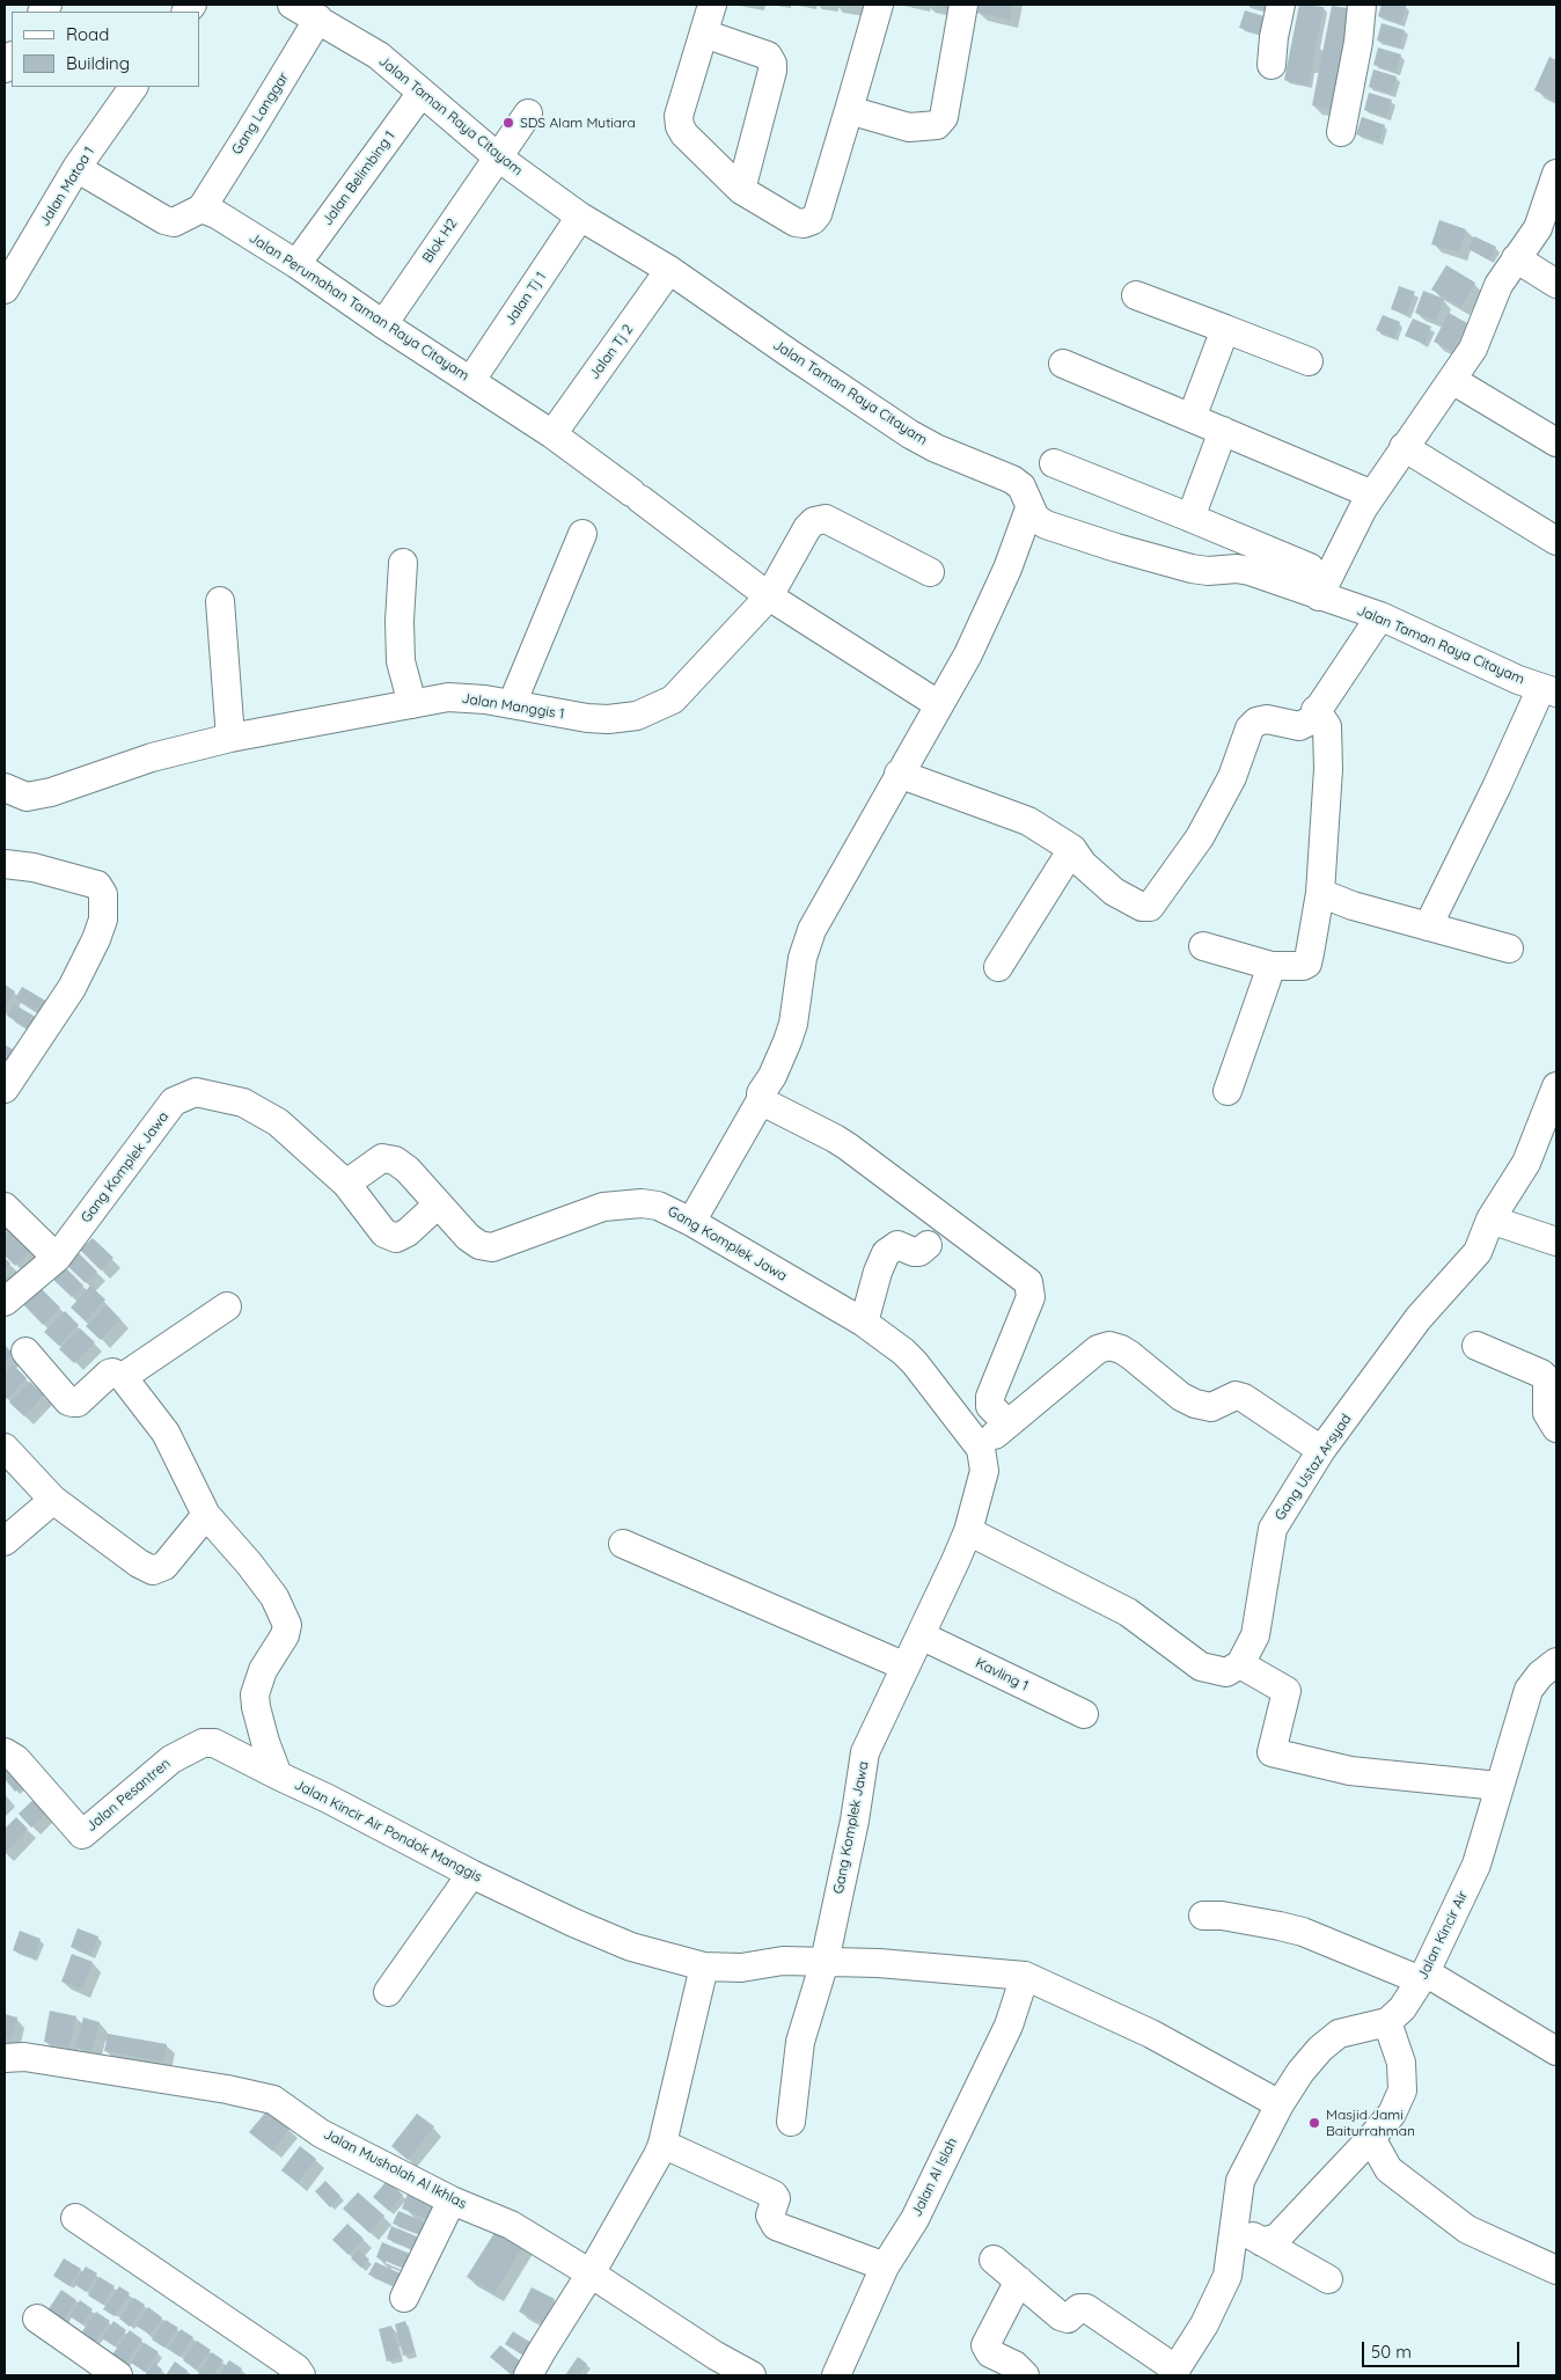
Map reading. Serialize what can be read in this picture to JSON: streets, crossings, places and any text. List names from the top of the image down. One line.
{"streets":{"street":["Gang Langgar","Jalan Taman Raya Citayam","Jalan Belimbing 1","Jalan Matoa 1","Blok H2","Jalan Tj 1","Jalan Perumahan Taman Raya Citayam","Jalan Tj 2","Jalan Manggis 1","Gang Komplek Jawa","Gang Ustaz Arsyad","Kavling 1","Jalan Pesantren","Jalan Kincir Air Pondok Manggis","Jalan Kincir Air","Jalan Musholah Al Ikhlas","Jalan Al Islah"]},"crossings":[["Gang Langgar","Jalan Taman Raya Citayam"],["Gang Langgar","Jalan Perumahan Taman Raya Citayam"],["Jalan Taman Raya Citayam","Jalan Belimbing 1"],["Jalan Taman Raya Citayam","Blok H2"],["Jalan Taman Raya Citayam","Jalan Tj 1"],["Jalan Taman Raya Citayam","Jalan Tj 2"],["Jalan Belimbing 1","Jalan Perumahan Taman Raya Citayam"],["Blok H2","Jalan Perumahan Taman Raya Citayam"],["Jalan Tj 1","Jalan Perumahan Taman Raya Citayam"],["Jalan Perumahan Taman Raya Citayam","Jalan Tj 2"],["Jalan Perumahan Taman Raya Citayam","Jalan Manggis 1"],["Gang Komplek Jawa","Kavling 1"],["Gang Komplek Jawa","Jalan Kincir Air Pondok Manggis"],["Jalan Pesantren","Jalan Kincir Air Pondok Manggis"],["Jalan Kincir Air Pondok Manggis","Jalan Al Islah"]],"places":["SDS Alam Mutiara","Masjid Jami Baiturrahman"],"legend":["Road","Building"],"scale_bar":"50 m"}
